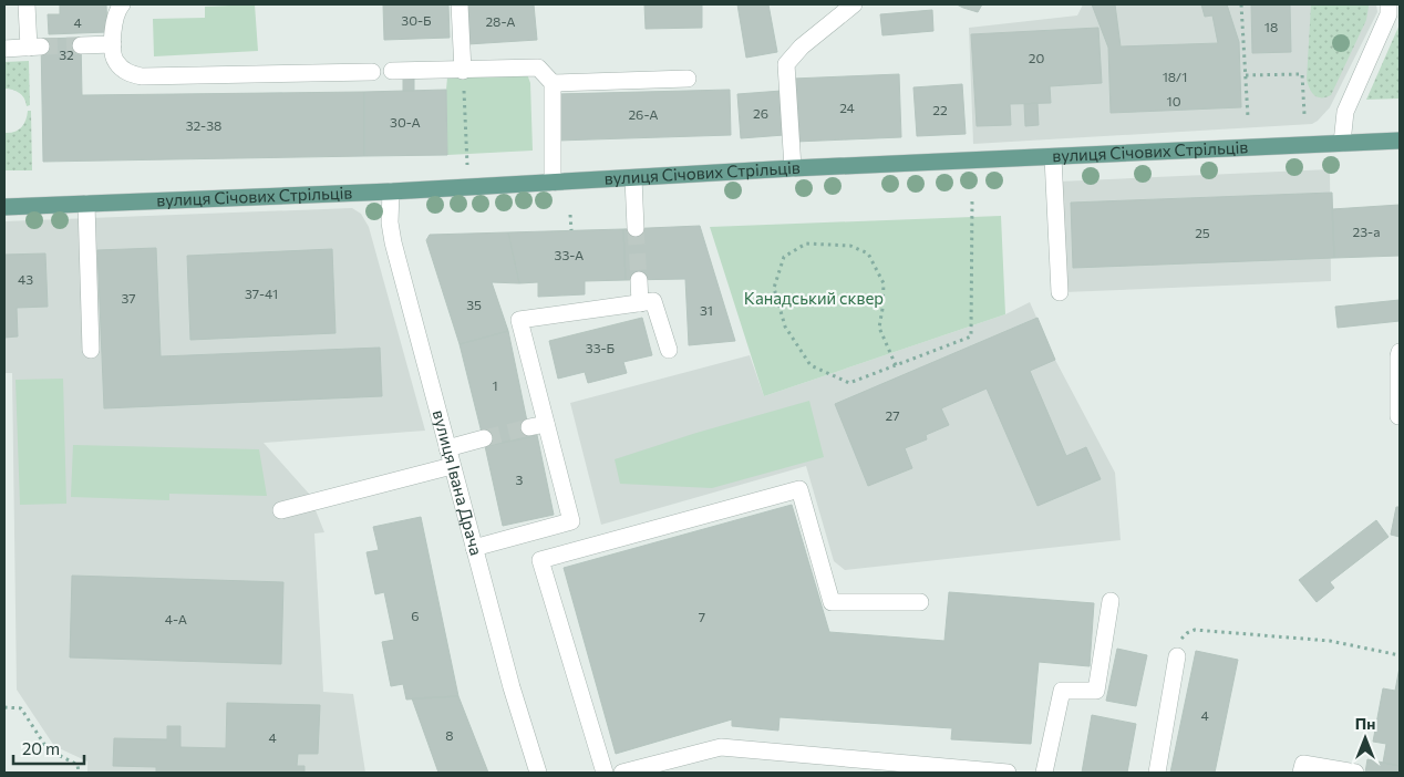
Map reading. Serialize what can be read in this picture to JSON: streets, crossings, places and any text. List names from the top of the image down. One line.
{"streets":{"main road":["вулиця Січових Стрільців"],"street":["вулиця Івана Драча"]},"crossings":[["вулиця Січових Стрільців","вулиця Івана Драча"]],"parks":["Канадський сквер"],"house_numbers":["30-Б","28-А","4","18","32","20","18/1","10","24","22","26","26-А","30-А","32-38","23-а","25","33-А","43","37-41","37","35","31","33-Б","1","27","3","6","7","4-А","4","8","4"],"scale_bar":"20 m","north":"top"}
